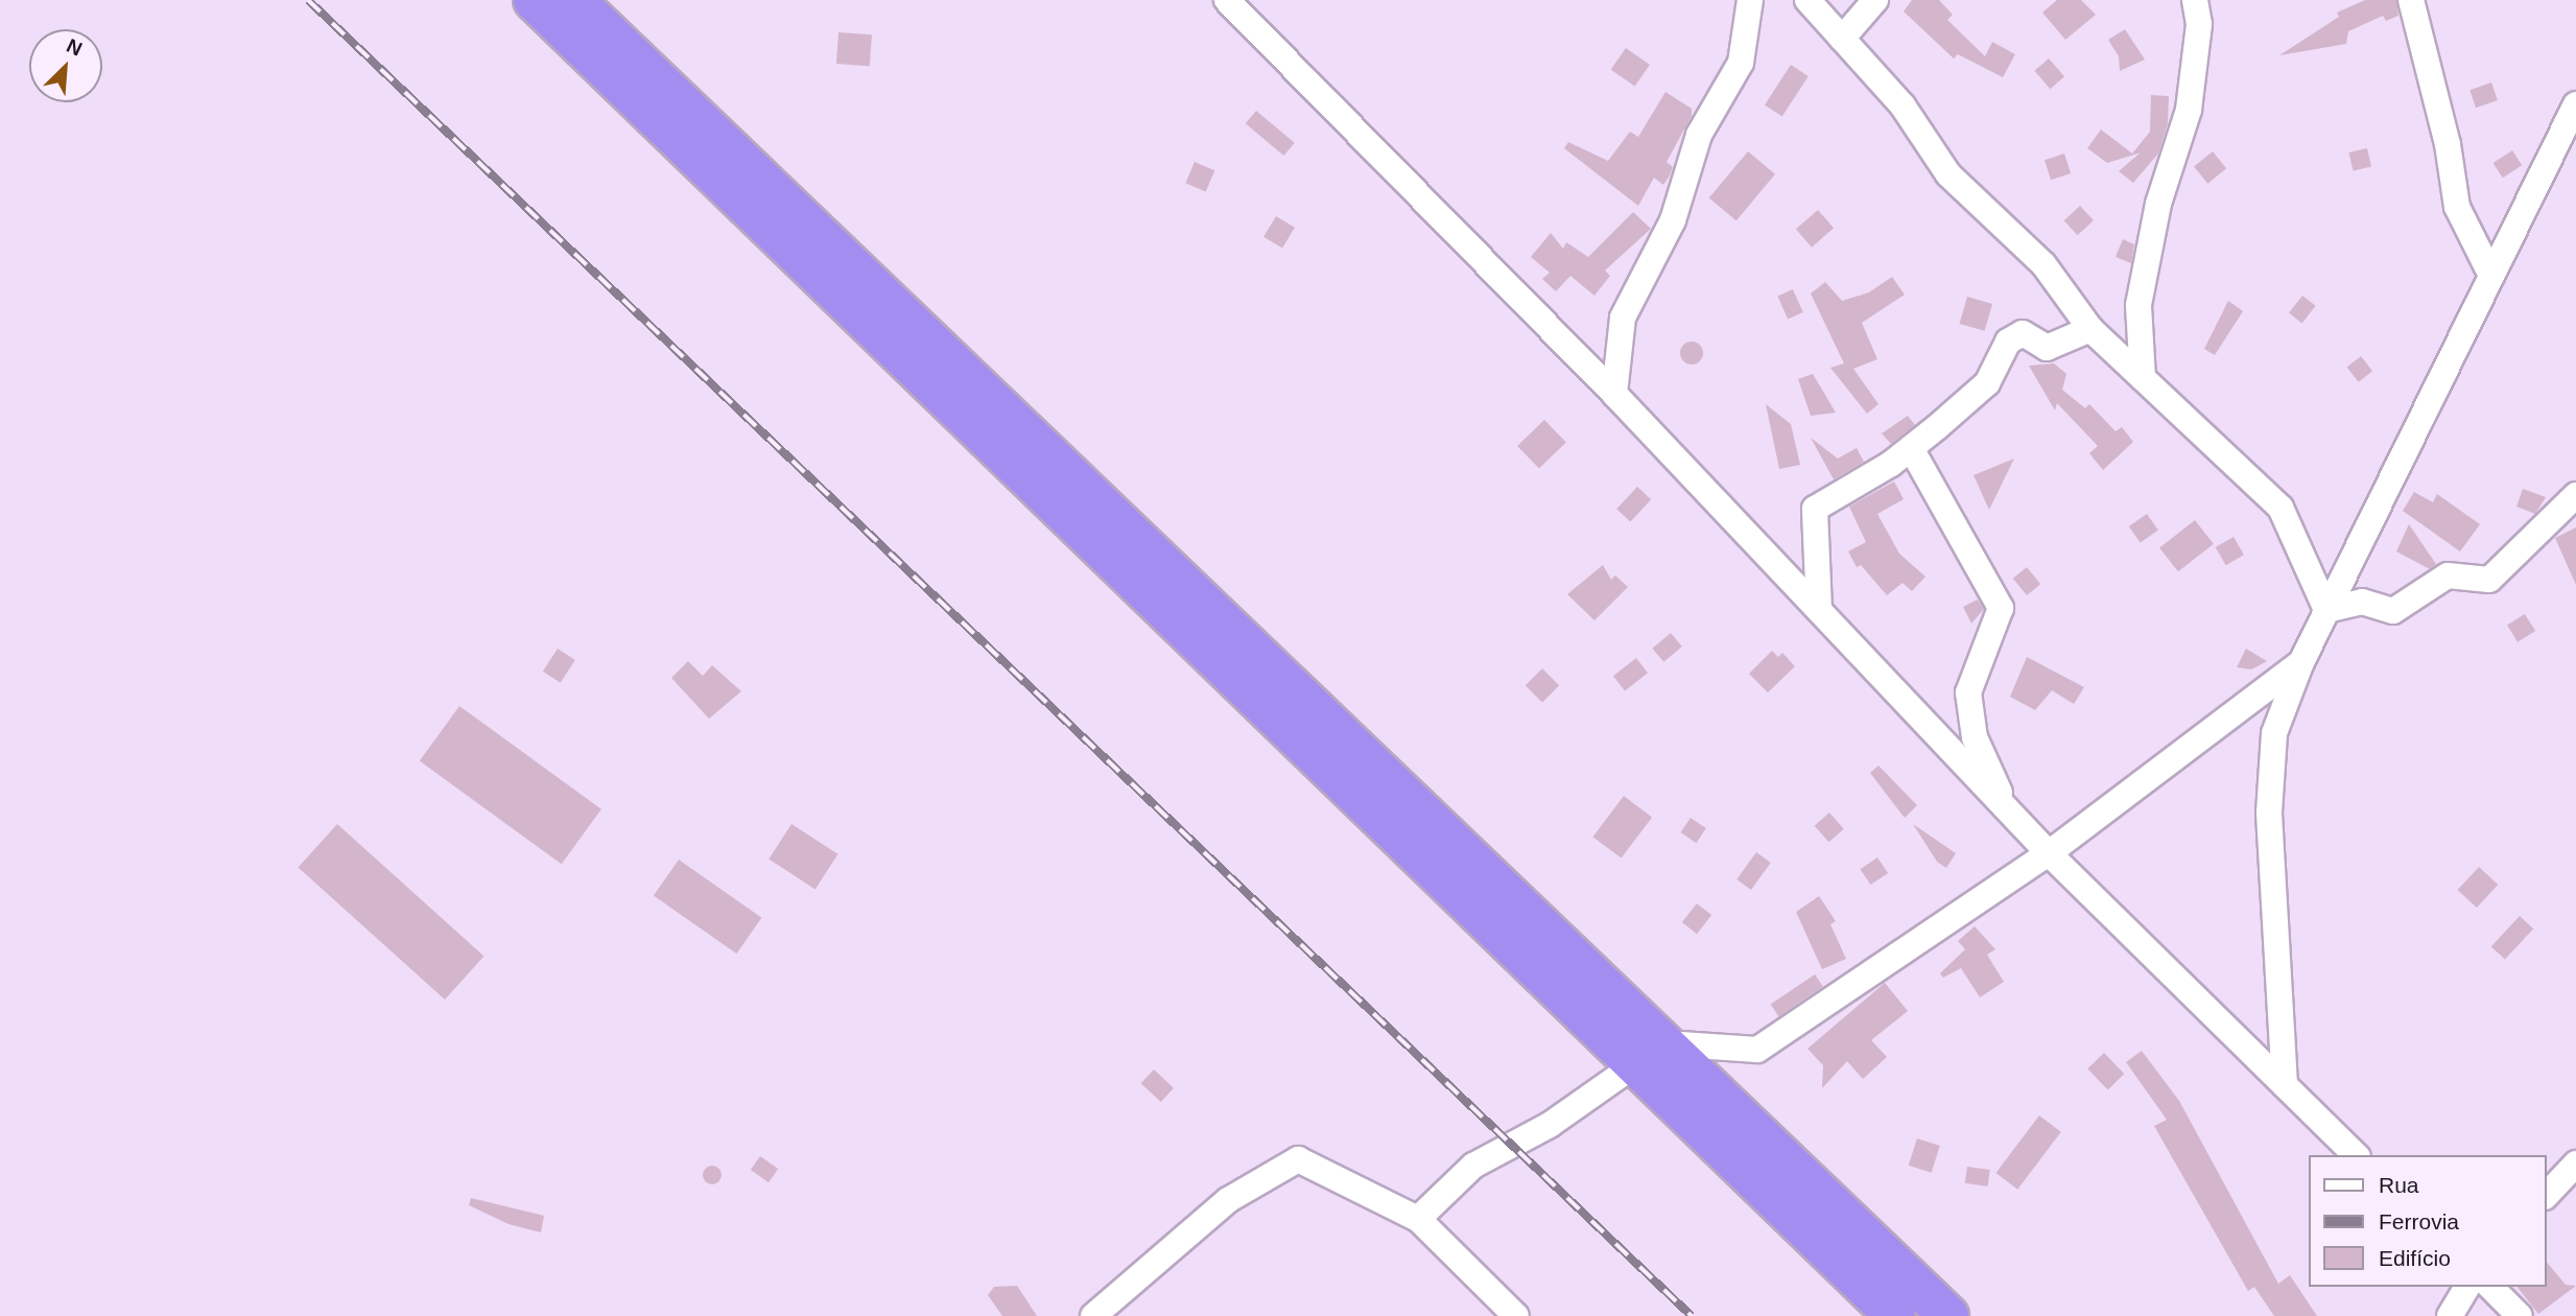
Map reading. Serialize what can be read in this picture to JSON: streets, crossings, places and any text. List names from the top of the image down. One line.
{"legend":["Rua","Ferrovia","Edifício"],"north":"top right"}
